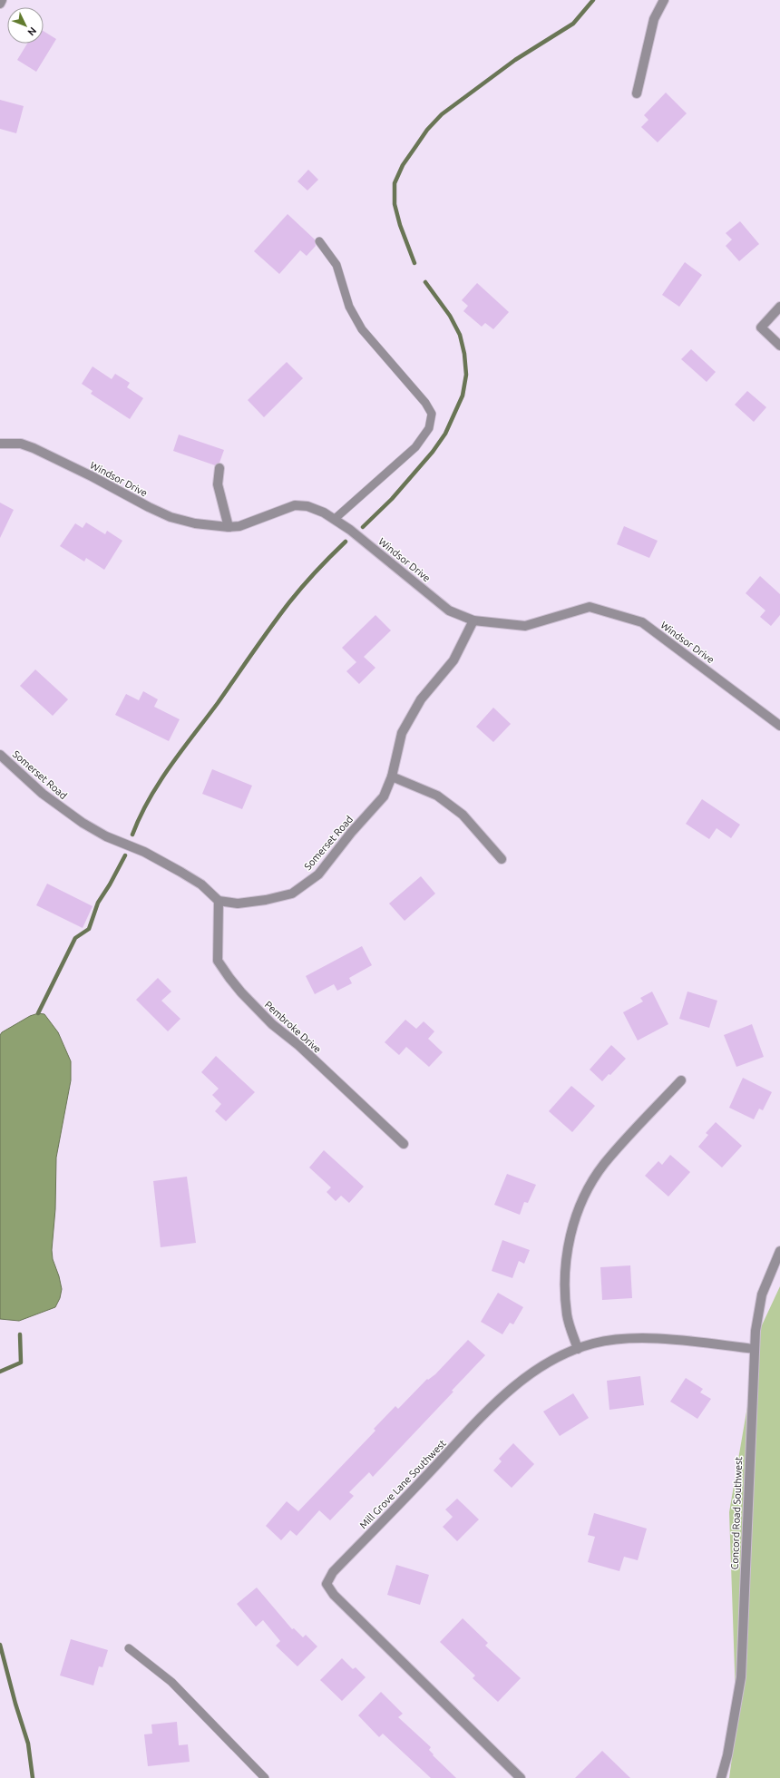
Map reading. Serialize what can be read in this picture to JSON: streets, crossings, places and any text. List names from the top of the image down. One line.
{"streets":{"street":["Windsor Drive","Somerset Road","Pembroke Drive","Mill Grove Lane Southwest","Concord Road Southwest"]},"crossings":[["Windsor Drive","Somerset Road"],["Somerset Road","Pembroke Drive"],["Mill Grove Lane Southwest","Concord Road Southwest"]],"north":"bottom right"}
